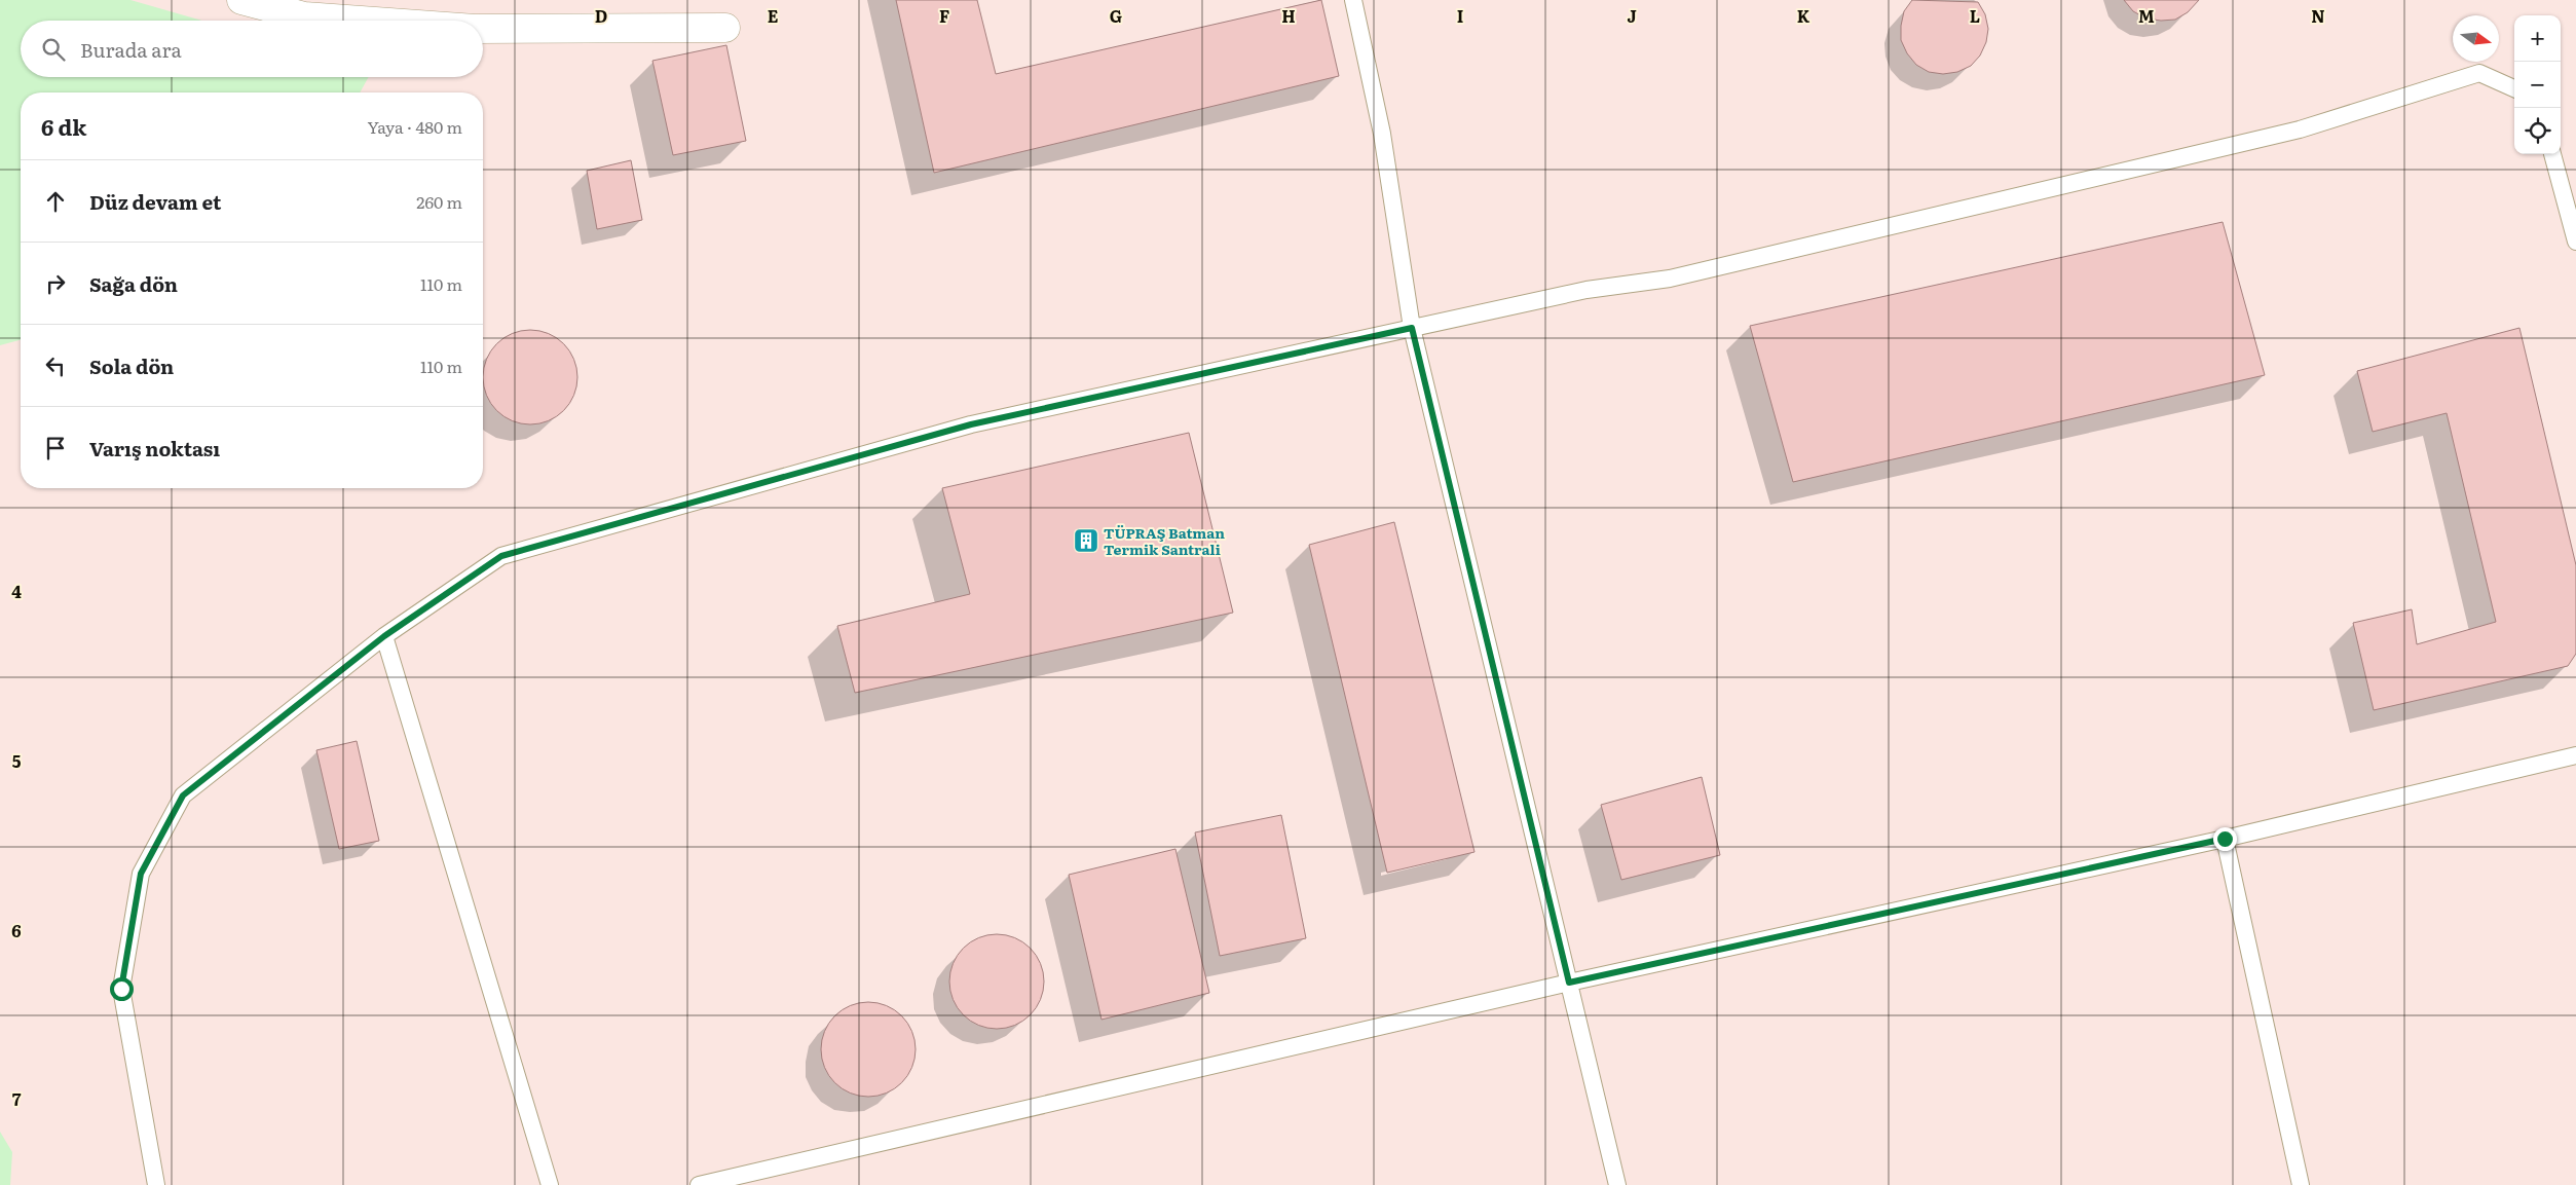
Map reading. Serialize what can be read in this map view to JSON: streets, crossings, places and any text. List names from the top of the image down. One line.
{"places":{"building":["TÜPRAŞ Batman Termik Santrali"]},"north":"right","page":{"map_buttons":["+","−"],"search":"Burada ara","heading":["6 dk","Yaya · 480 m"],"list":[["Düz devam et","260 m"],["Sağa dön","110 m"],["Sola dön","110 m"],"Varış noktası"]},"grid":{"columns":["D","E","F","G","H","I","J","K","L","M","N"],"rows":["4","5","6","7"]}}
